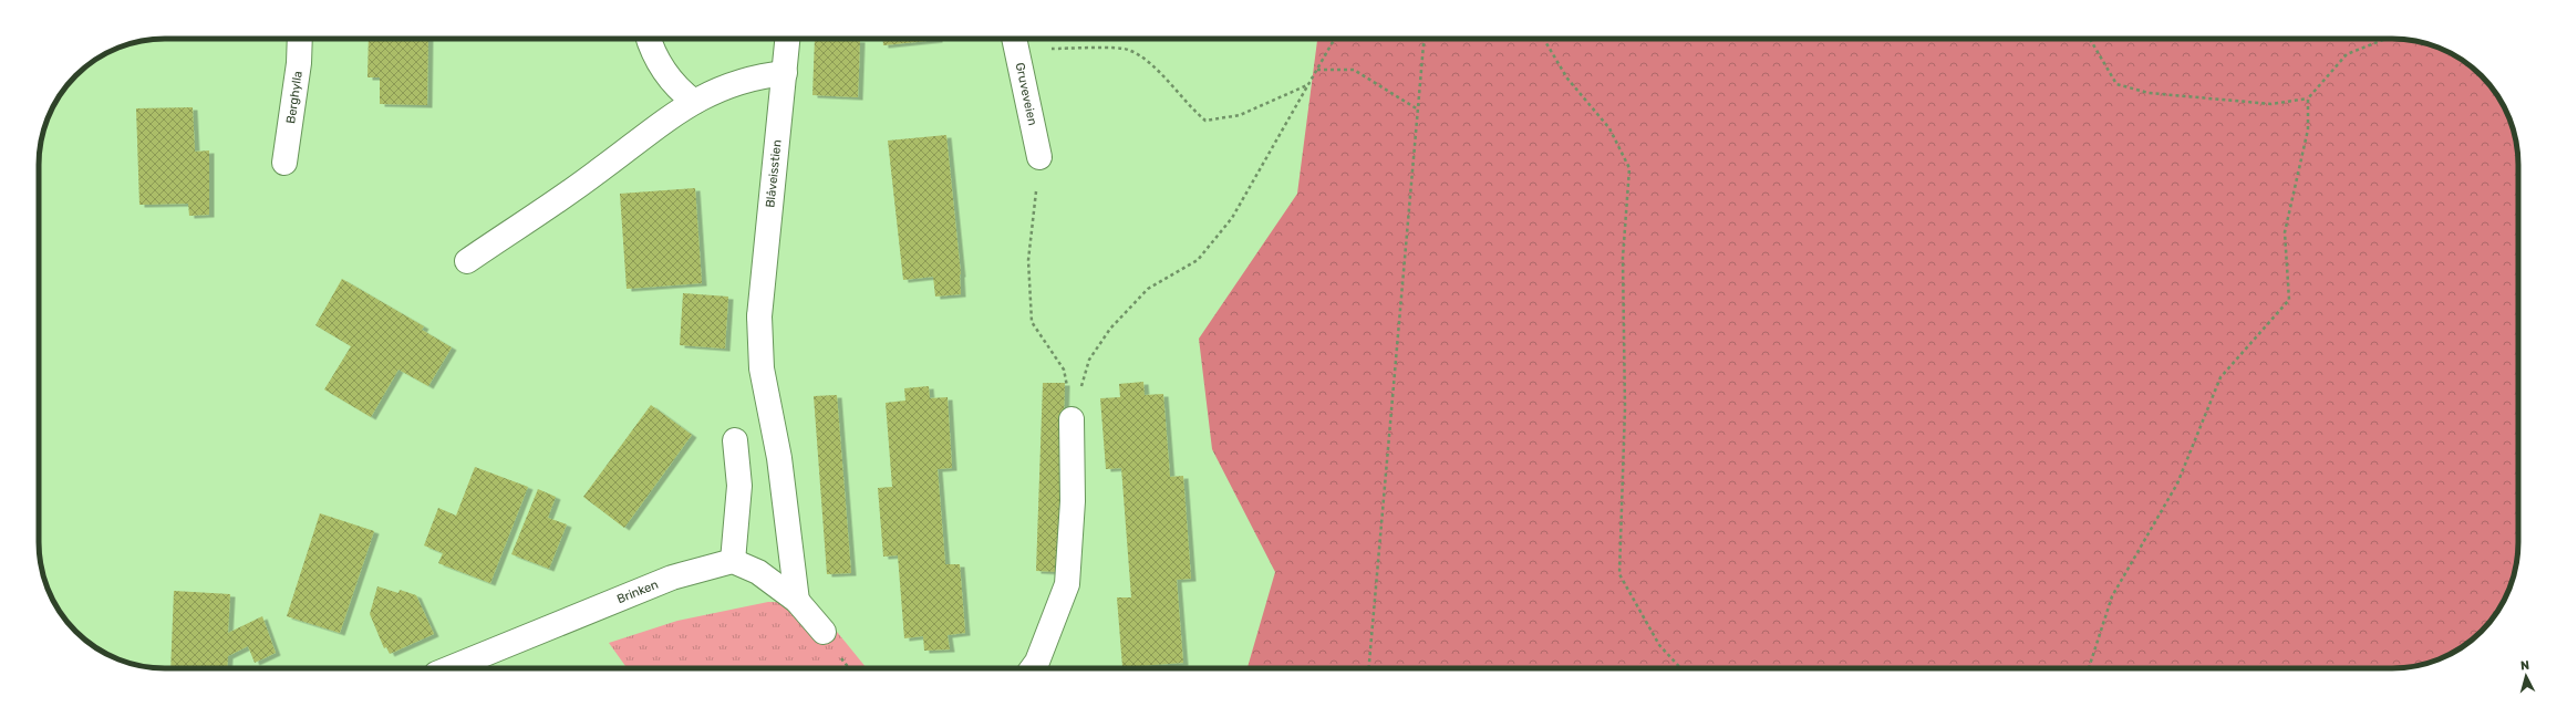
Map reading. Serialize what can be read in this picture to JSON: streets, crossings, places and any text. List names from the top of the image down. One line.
{"streets":{"street":["Gruveveien","Berghylla","Blåveisstien","Brinken"]},"north":"top"}
